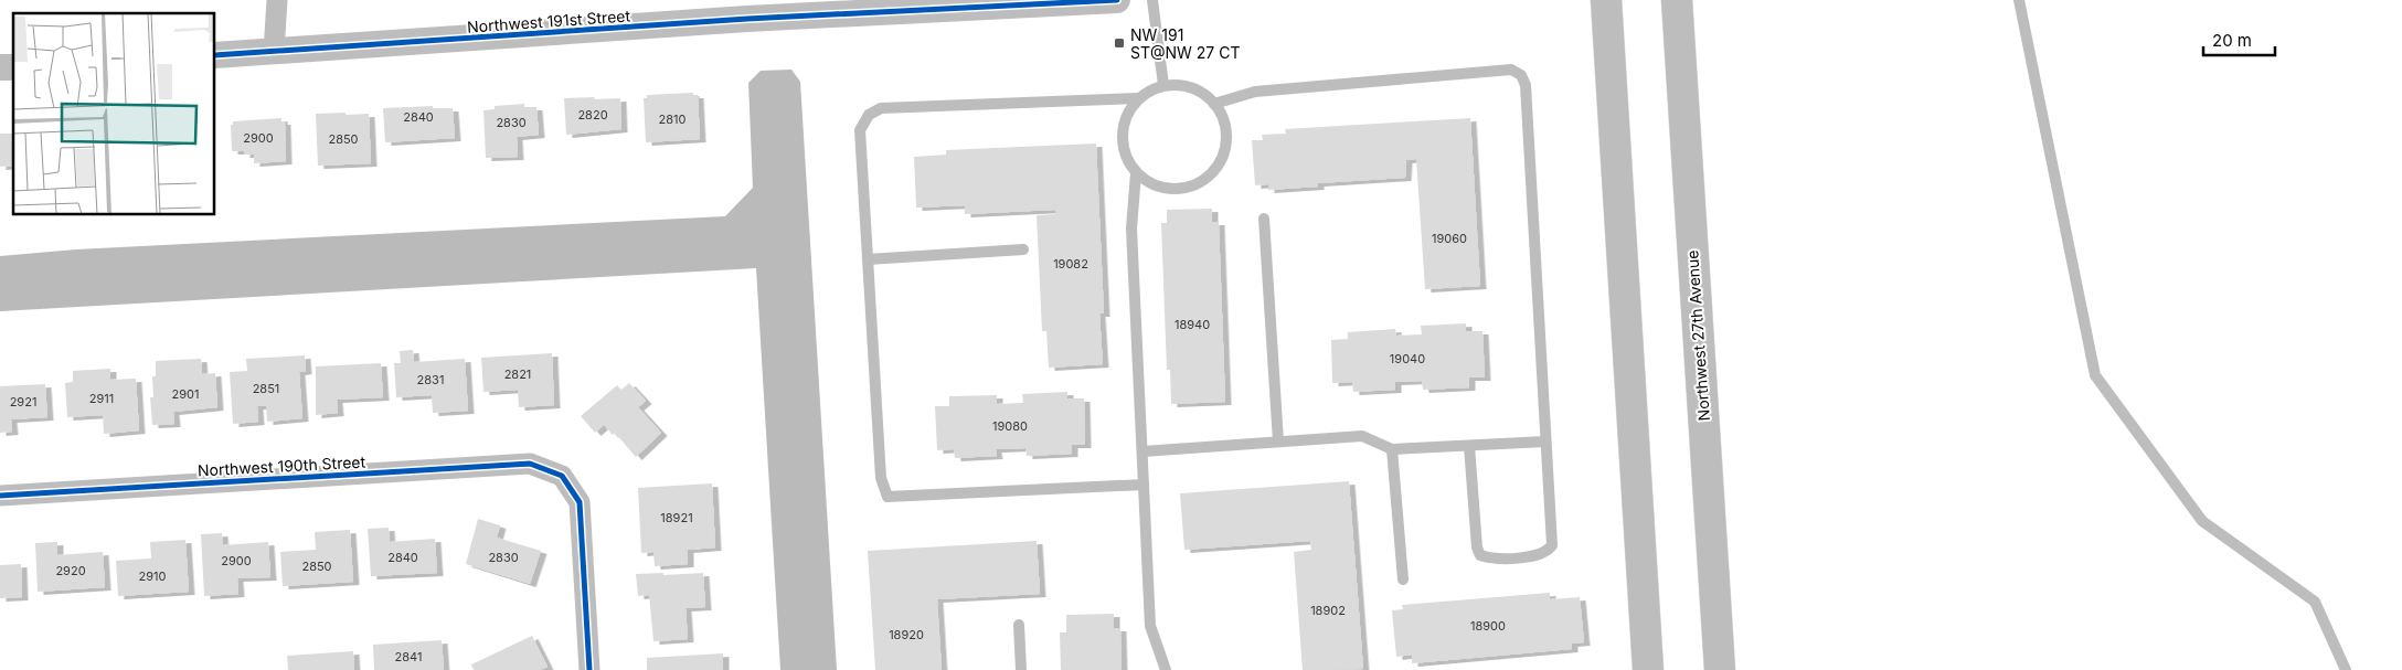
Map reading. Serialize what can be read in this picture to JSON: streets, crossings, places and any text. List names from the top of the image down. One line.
{"streets":{"main road":["Northwest 27th Avenue"],"street":["Northwest 191st Street","Northwest 190th Street"]},"places":{"transit":["NW 191 ST@NW 27 CT"]},"house_numbers":["2820","2840","2810","2830","2900","2850","19060","19082","18940","19040","2821","2831","2851","2901","2911","2921","19080","18921","2840","2830","2900","2850","2920","2910","18902","18900","18920","2841"],"scale_bar":"20 m"}
